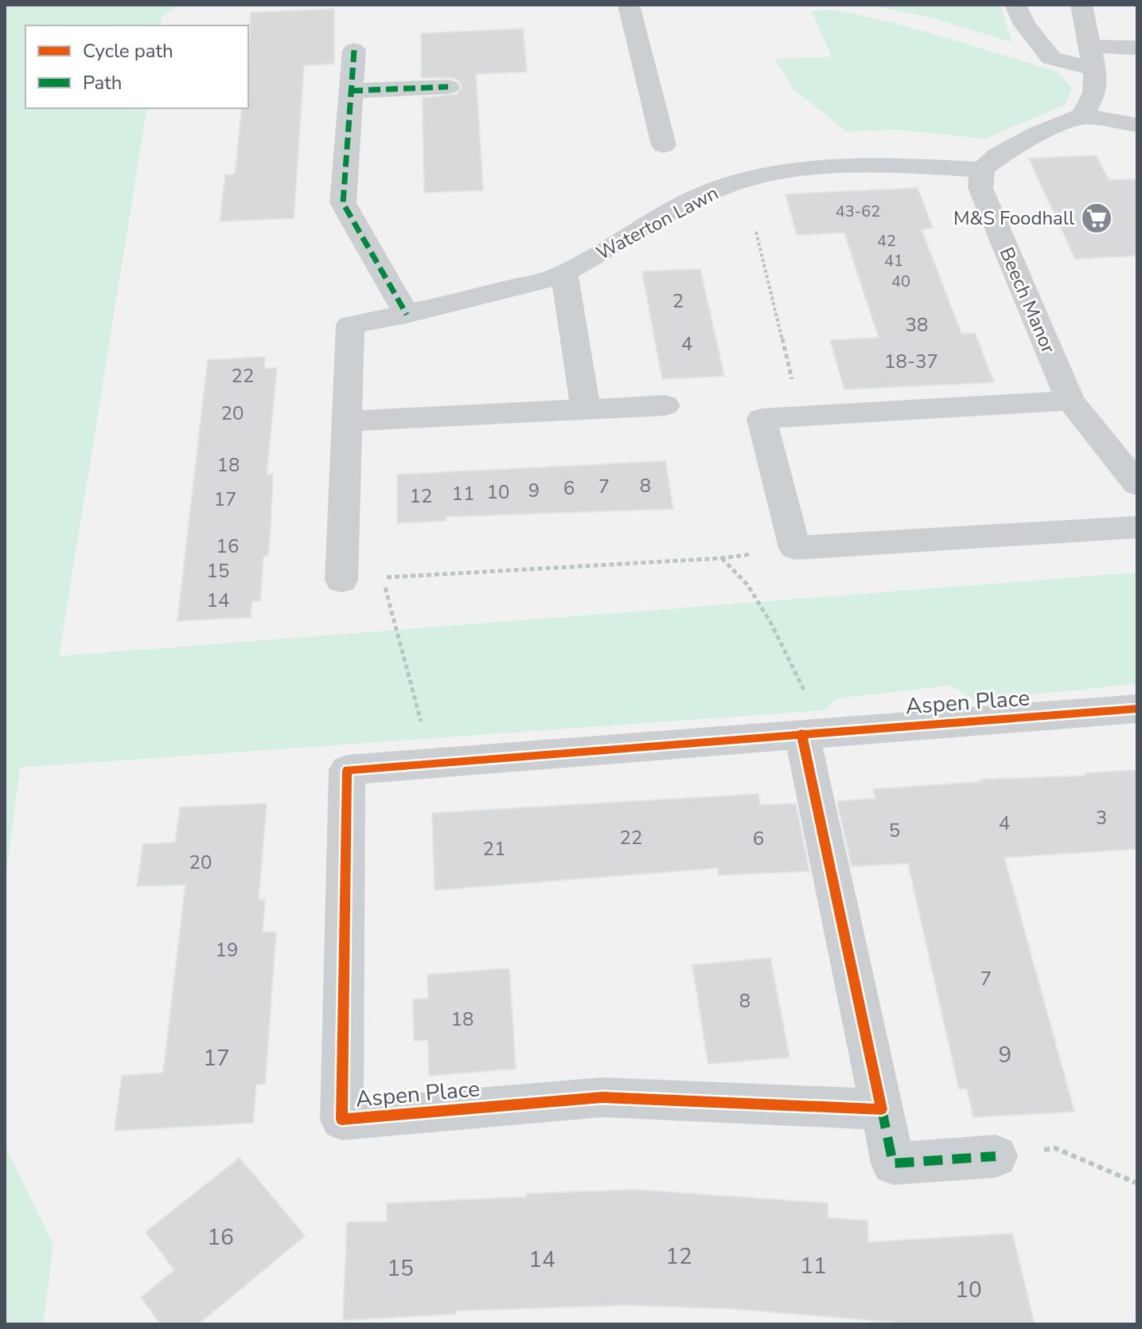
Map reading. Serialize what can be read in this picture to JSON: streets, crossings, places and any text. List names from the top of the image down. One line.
{"streets":{"street":["Waterton Lawn","Beech Manor","Aspen Place"]},"crossings":[["Waterton Lawn","Beech Manor"]],"places":{"supermarket":["M&S Foodhall"]},"house_numbers":["43-62","42","41","40","2","38","4","18-37","22","20","18","8","7","6","9","10","11","12","17","16","15","14","3","4","5","22","6","21","20","19","7","8","18","9","17","16","12","14","11","15","10"],"legend":["Cycle path","Path"]}
